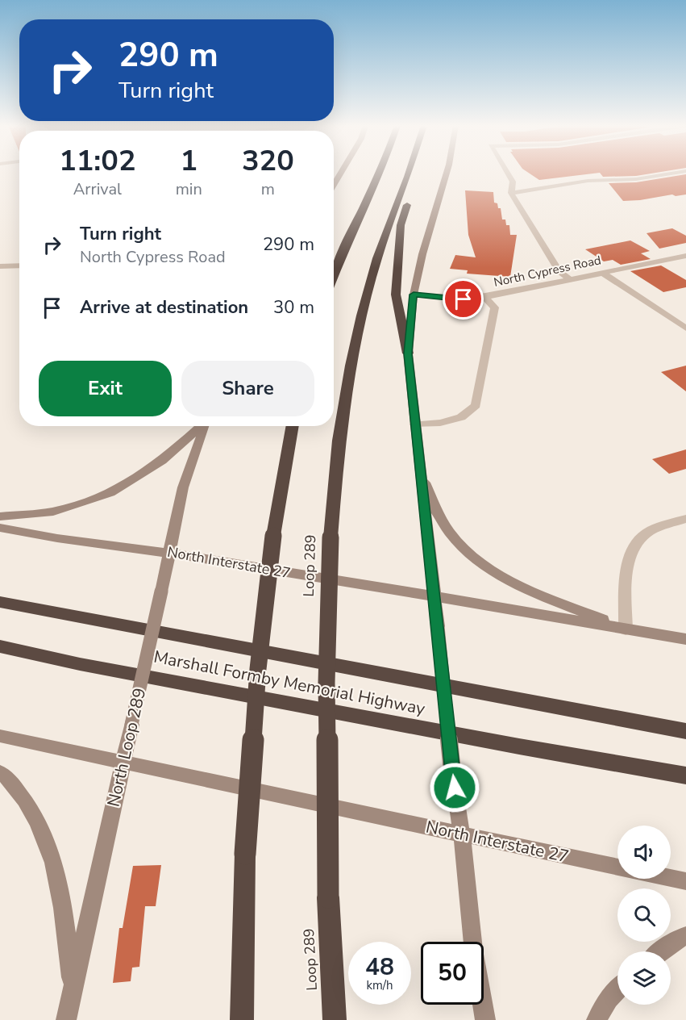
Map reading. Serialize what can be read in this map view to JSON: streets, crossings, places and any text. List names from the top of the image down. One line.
{"streets":{"highway":["Loop 289","Marshall Formby Memorial Highway"],"main road":["North Interstate 27","North Loop 289"],"street":["North Cypress Road"]},"crossings":[["North Interstate 27","North Loop 289"]],"page":{"turn":["290 m","Turn right"],"eta":["11:02","Arrival","1","min","320","m"],"list":[{"name":"Turn right","note":"North Cypress Road","value":"290 m"},{"name":"Arrive at destination","value":"30 m"}],"buttons":["Exit","Share"],"speed":"48 km/h","limit":"50"}}
